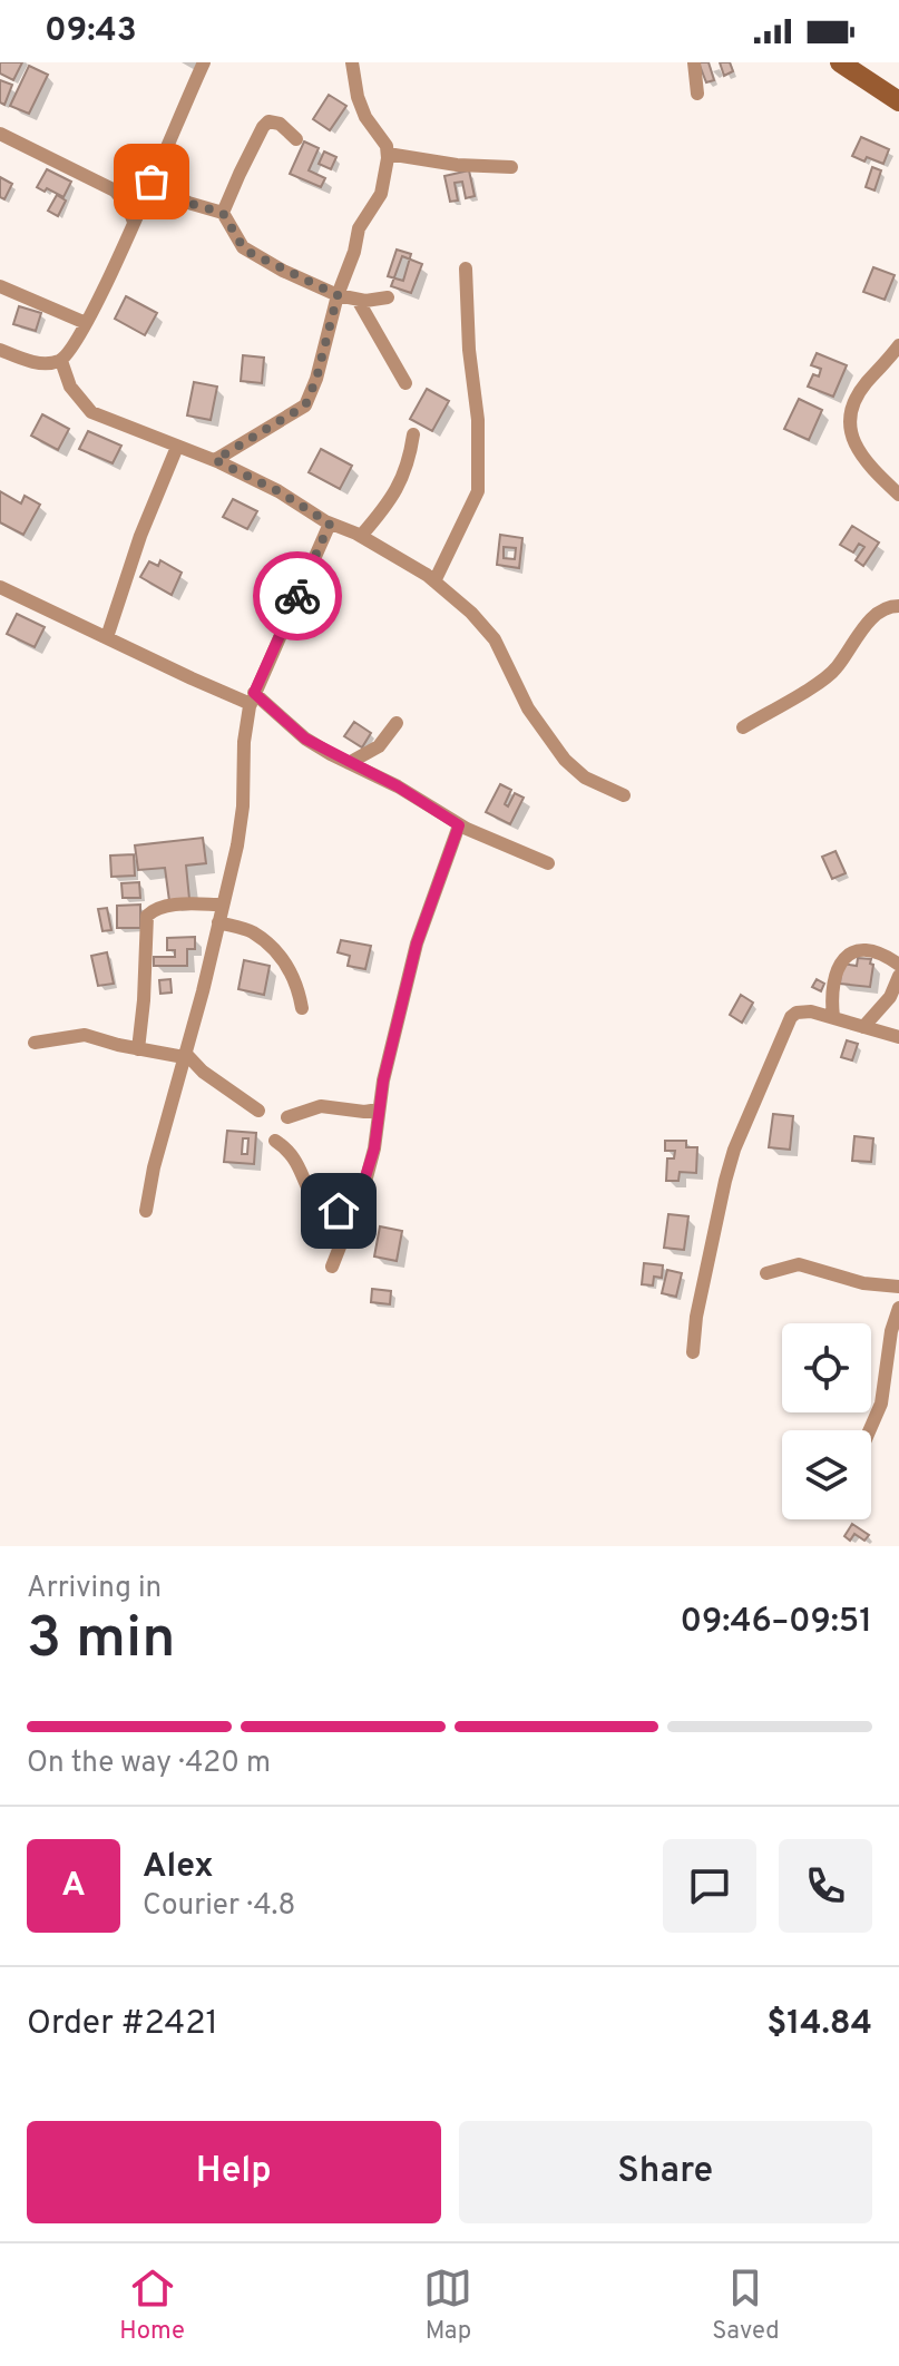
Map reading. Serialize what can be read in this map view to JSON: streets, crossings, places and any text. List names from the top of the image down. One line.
{"page":{"status":"09:43","heading":["3 min","Arriving in","09:46–09:51"],"panel":["Alex","Courier · 4.8","Order #2421","$14.84"],"bar":"On the way · 420 m","round":"A","buttons":["Help","Share"],"tabs":["Home","Map","Saved"]}}
